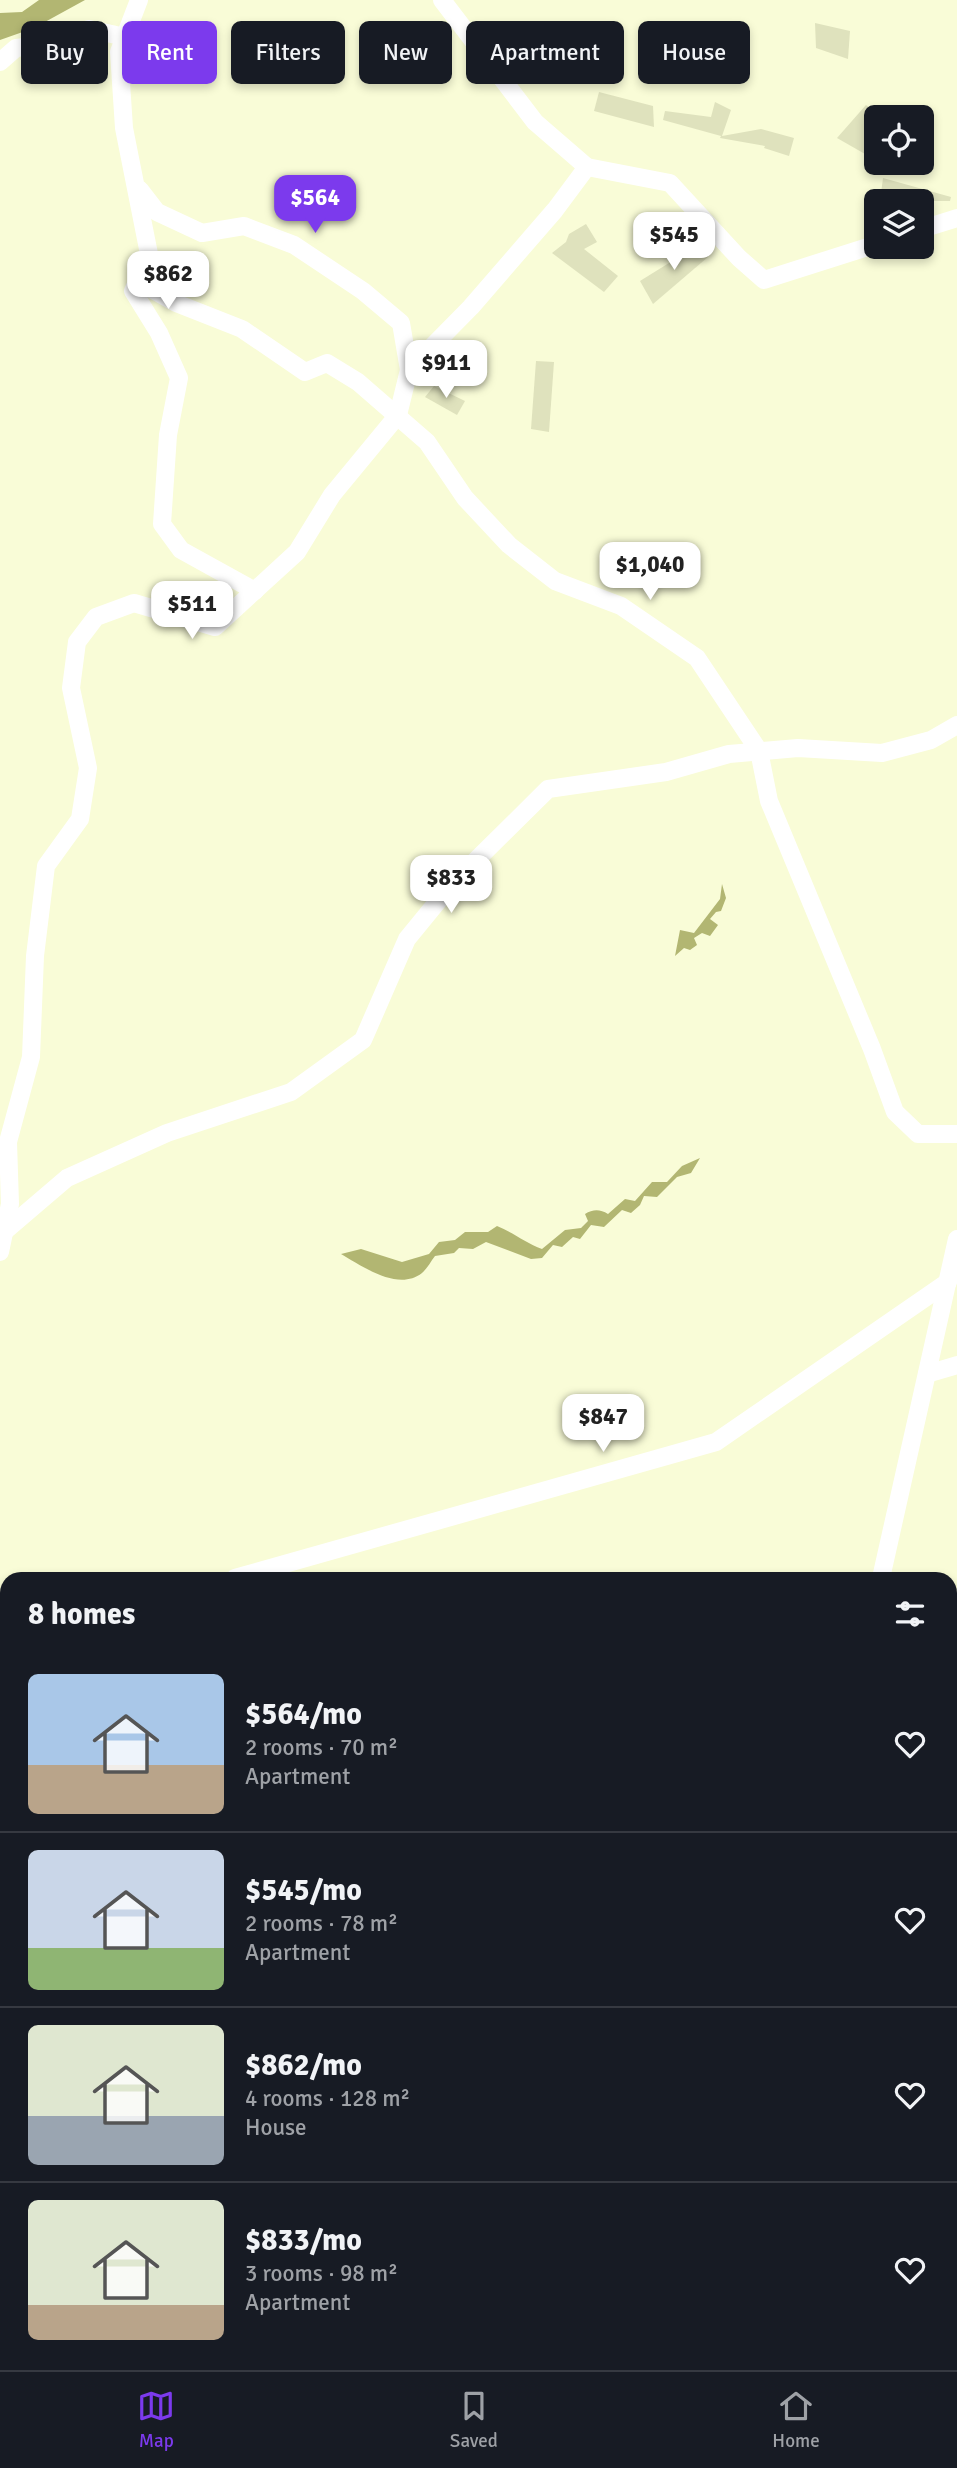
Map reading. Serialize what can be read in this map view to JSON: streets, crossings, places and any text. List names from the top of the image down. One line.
{"page":{"chip":["Buy","Rent","Filters","New","Apartment","House"],"price":["$564","$545","$862","$911","$1,040","$511","$833","$847"],"heading":"8 homes","list":[{"name":"$564/mo","note":"2 rooms · 70 m² · Apartment"},{"name":"$545/mo","note":"2 rooms · 78 m² · Apartment"},{"name":"$862/mo","note":"4 rooms · 128 m² · House"},{"name":"$833/mo","note":"3 rooms · 98 m² · Apartment"}],"tabs":["Map","Saved","Home"]}}
